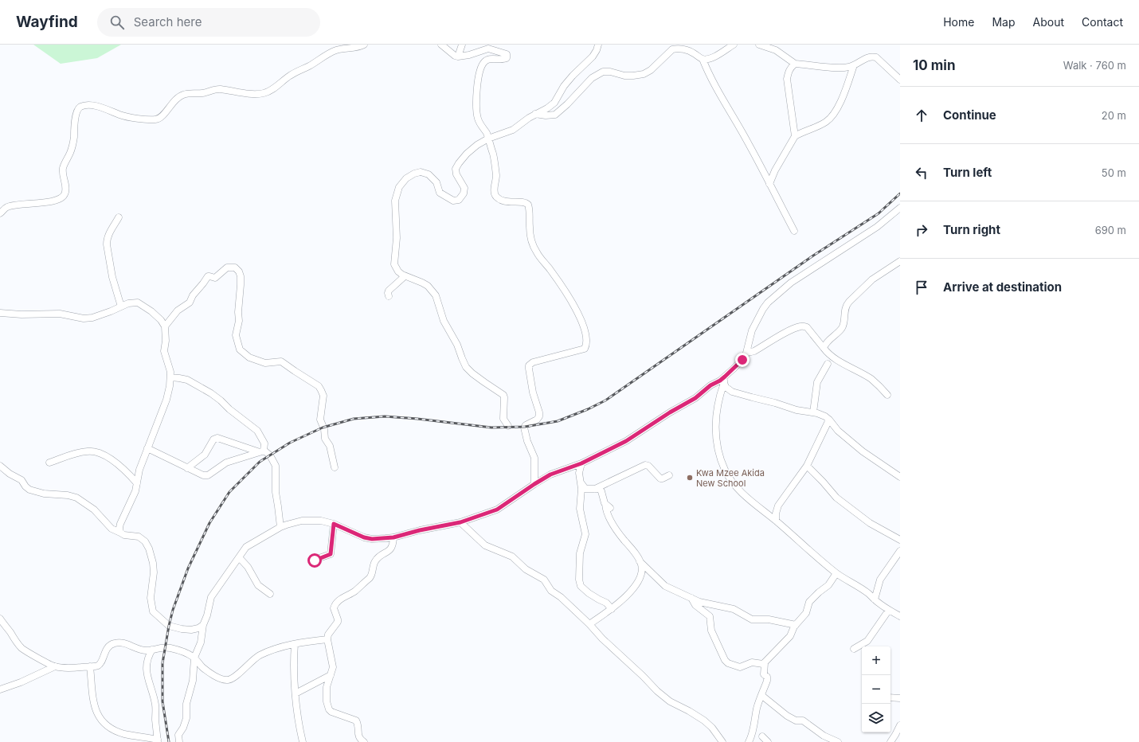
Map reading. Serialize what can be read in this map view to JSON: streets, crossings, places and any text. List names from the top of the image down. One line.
{"places":["Kwa Mzee Akida New School"],"page":{"header":"Wayfind","search":"Search here","nav":["Home","Map","About","Contact"],"heading":["10 min","Walk · 760 m"],"list":[["Continue","20 m"],["Turn left","50 m"],["Turn right","690 m"],"Arrive at destination"],"map_buttons":["+","−"]}}
